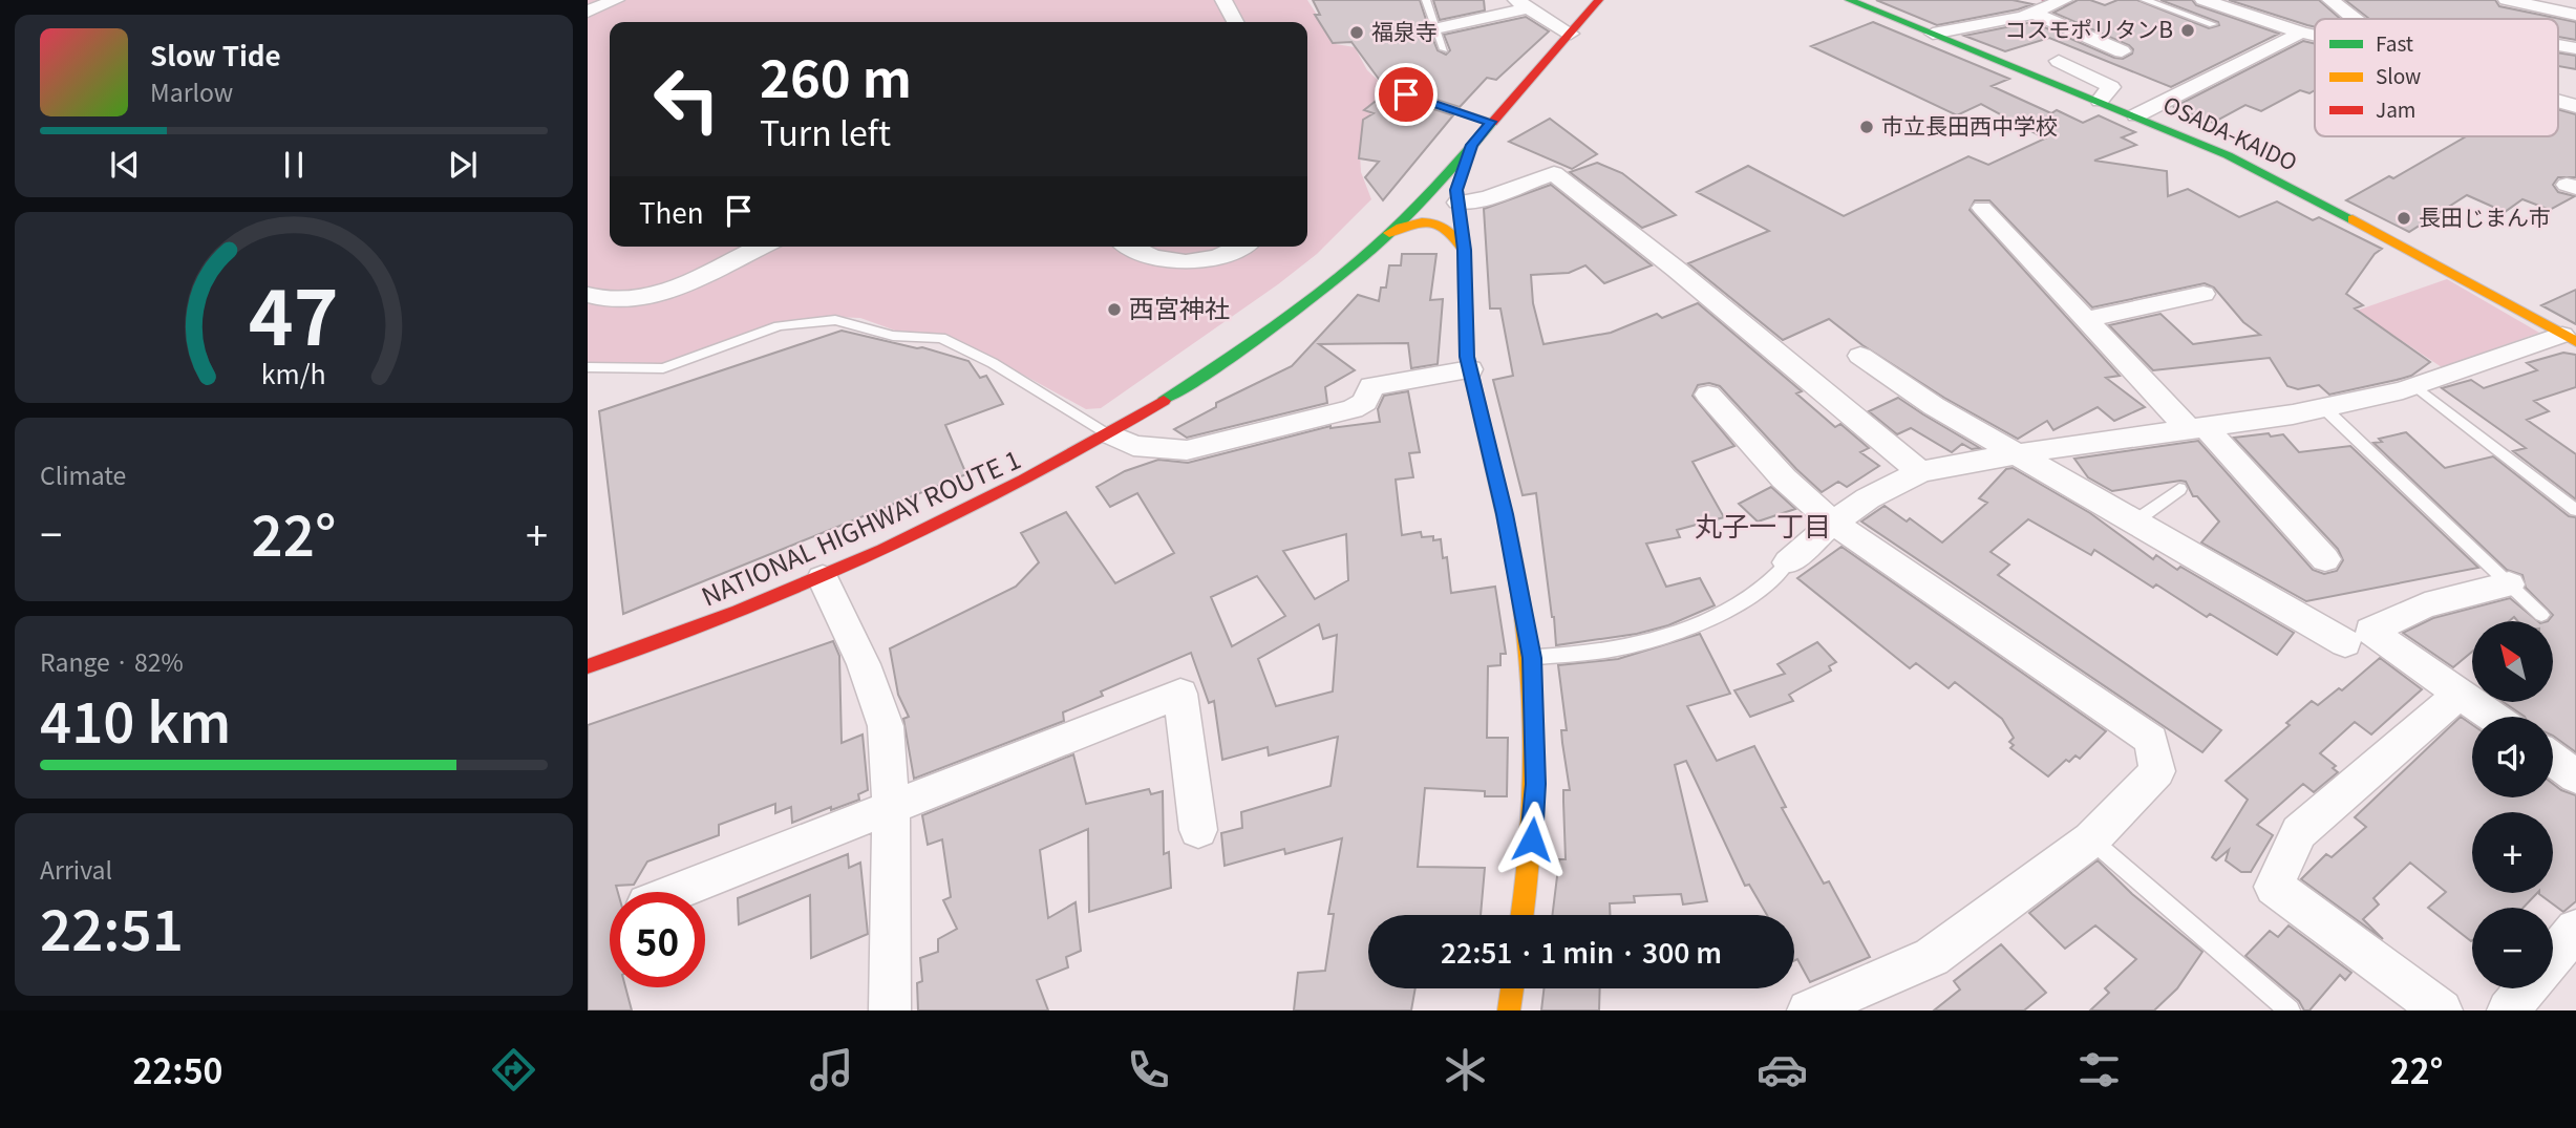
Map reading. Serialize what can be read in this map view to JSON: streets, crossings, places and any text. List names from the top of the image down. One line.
{"streets":{"main road":["OSADA-KAIDO","NATIONAL HIGHWAY ROUTE 1"]},"districts":["丸子一丁目"],"places":["コスモポリタンB","福泉寺","市立長田西中学校","長田じまん市","西宮神社"],"legend":["Fast","Slow","Jam"],"north":"top left","page":{"turn":["260 m","Turn left"],"song":["Slow Tide","Marlow"],"then":"Then","tile":["Climate",["Range · 82%","410 km"],["Arrival","22:51"]],"heat":["−","22°","+"],"map_buttons":["+","−"],"limit":"50","trip":"22:51 · 1 min · 300 m","tabs":["22:50","22°"],"gauge":["47","km/h"]}}
